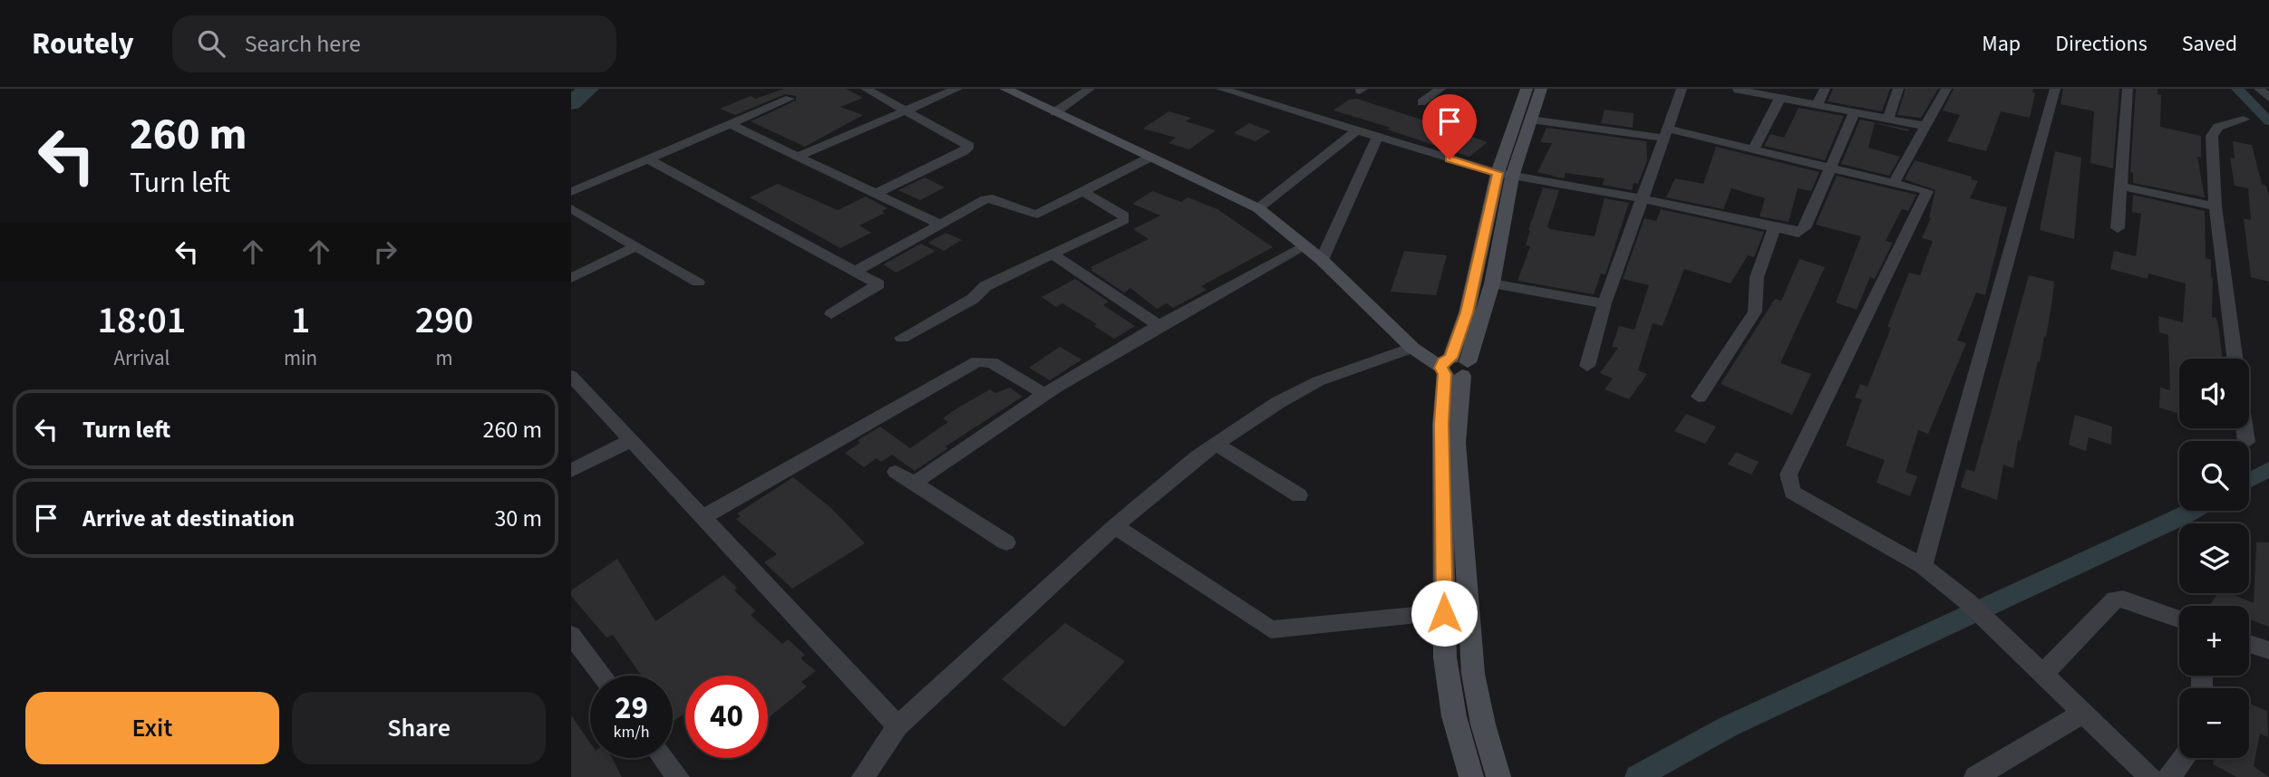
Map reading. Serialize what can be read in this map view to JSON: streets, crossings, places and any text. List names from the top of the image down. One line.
{"page":{"header":"Routely","search":"Search here","nav":["Map","Directions","Saved"],"turn":["260 m","Turn left"],"eta":["18:01","Arrival","1","min","290","m"],"map_buttons":["+","−"],"list":[{"name":"Turn left","value":"260 m"},{"name":"Arrive at destination","value":"30 m"}],"speed":"29 km/h","limit":"40","buttons":["Exit","Share"]}}
